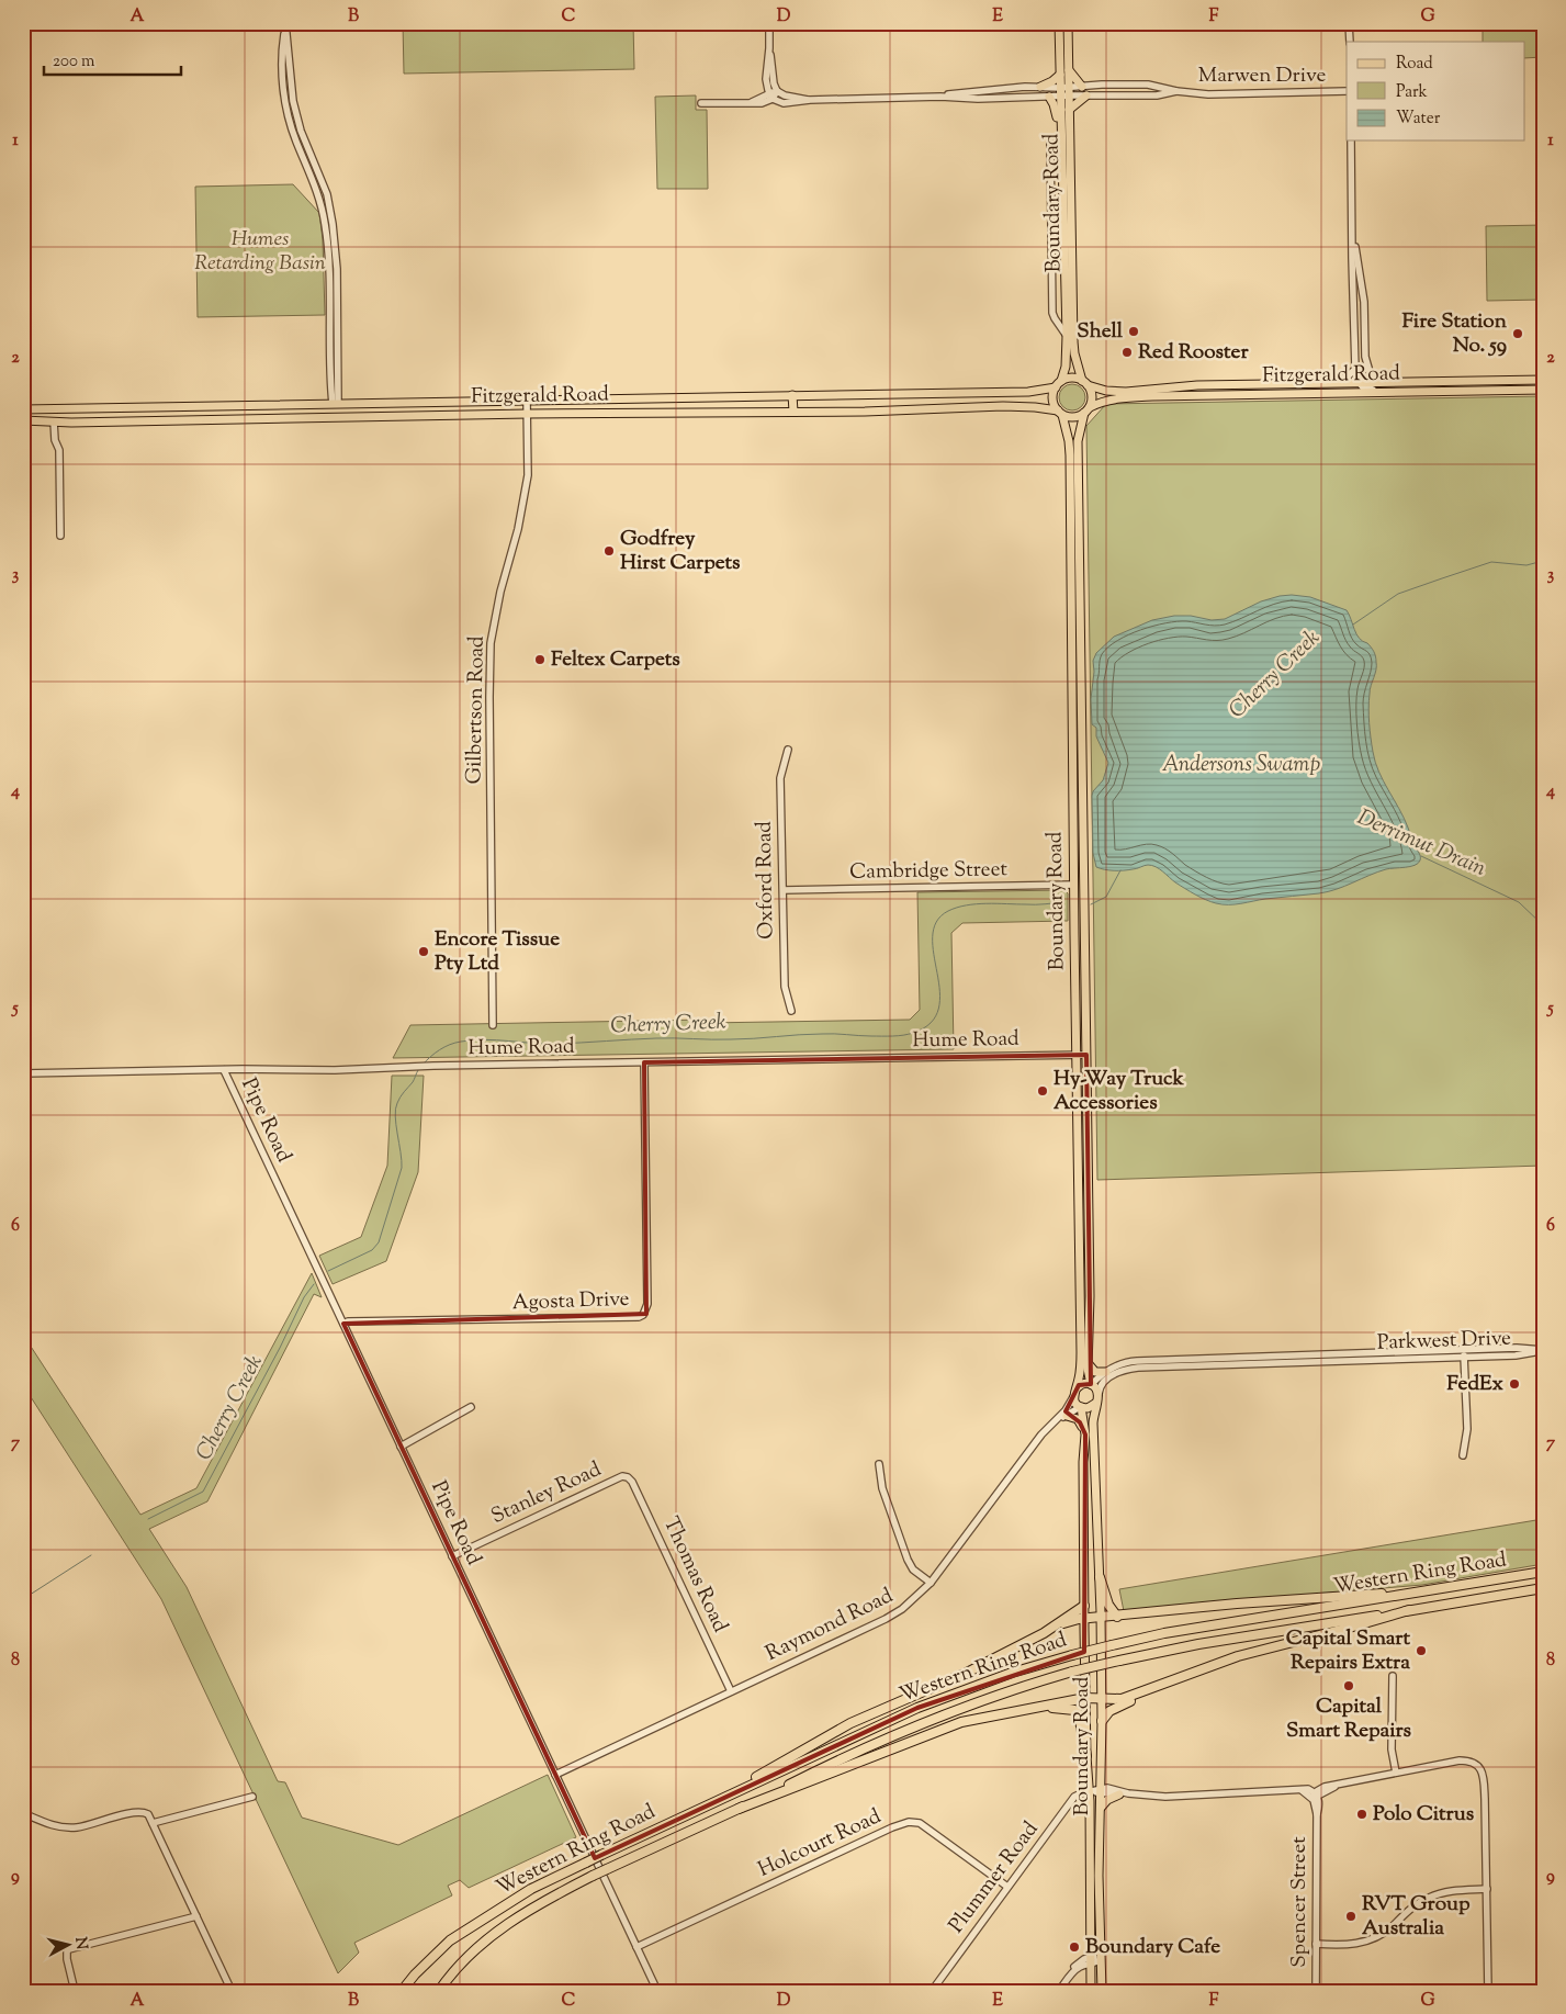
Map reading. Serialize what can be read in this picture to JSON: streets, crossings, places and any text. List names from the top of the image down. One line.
{"streets":{"highway":["Western Ring Road"],"main road":["Boundary Road","Fitzgerald Road"],"street":["Marwen Drive","Gilbertson Road","Cambridge Street","Oxford Road","Hume Road","Pipe Road","Agosta Drive","Parkwest Drive","Stanley Road","Thomas Road","Raymond Road","Holcourt Road","Plummer Road","Spencer Street"]},"crossings":[["Marwen Drive","Boundary Road"],["Boundary Road","Fitzgerald Road"],["Boundary Road","Cambridge Street"],["Boundary Road","Hume Road"],["Boundary Road","Parkwest Drive"],["Boundary Road","Raymond Road"],["Boundary Road","Plummer Road"],["Fitzgerald Road","Gilbertson Road"],["Cambridge Street","Oxford Road"],["Hume Road","Pipe Road"],["Hume Road","Agosta Drive"],["Pipe Road","Agosta Drive"],["Pipe Road","Stanley Road"],["Pipe Road","Raymond Road"],["Pipe Road","Holcourt Road"],["Parkwest Drive","Raymond Road"],["Stanley Road","Thomas Road"],["Thomas Road","Raymond Road"],["Holcourt Road","Plummer Road"]],"water":["Cherry Creek","Andersons Swamp","Derrimut Drain"],"parks":["Humes Retarding Basin"],"places":["Shell","Fire Station No. 59","Red Rooster","Godfrey Hirst Carpets","Feltex Carpets","Encore Tissue Pty Ltd","Hy-Way Truck Accessories","FedEx","Capital Smart Repairs Extra","Capital Smart Repairs","Polo Citrus","RVT Group Australia","Boundary Cafe"],"legend":["Road","Park","Water"],"scale_bar":"200 m","north":"right","grid":{"columns":["A","B","C","D","E","F","G"],"rows":["1","2","3","4","5","6","7","8","9"]}}
